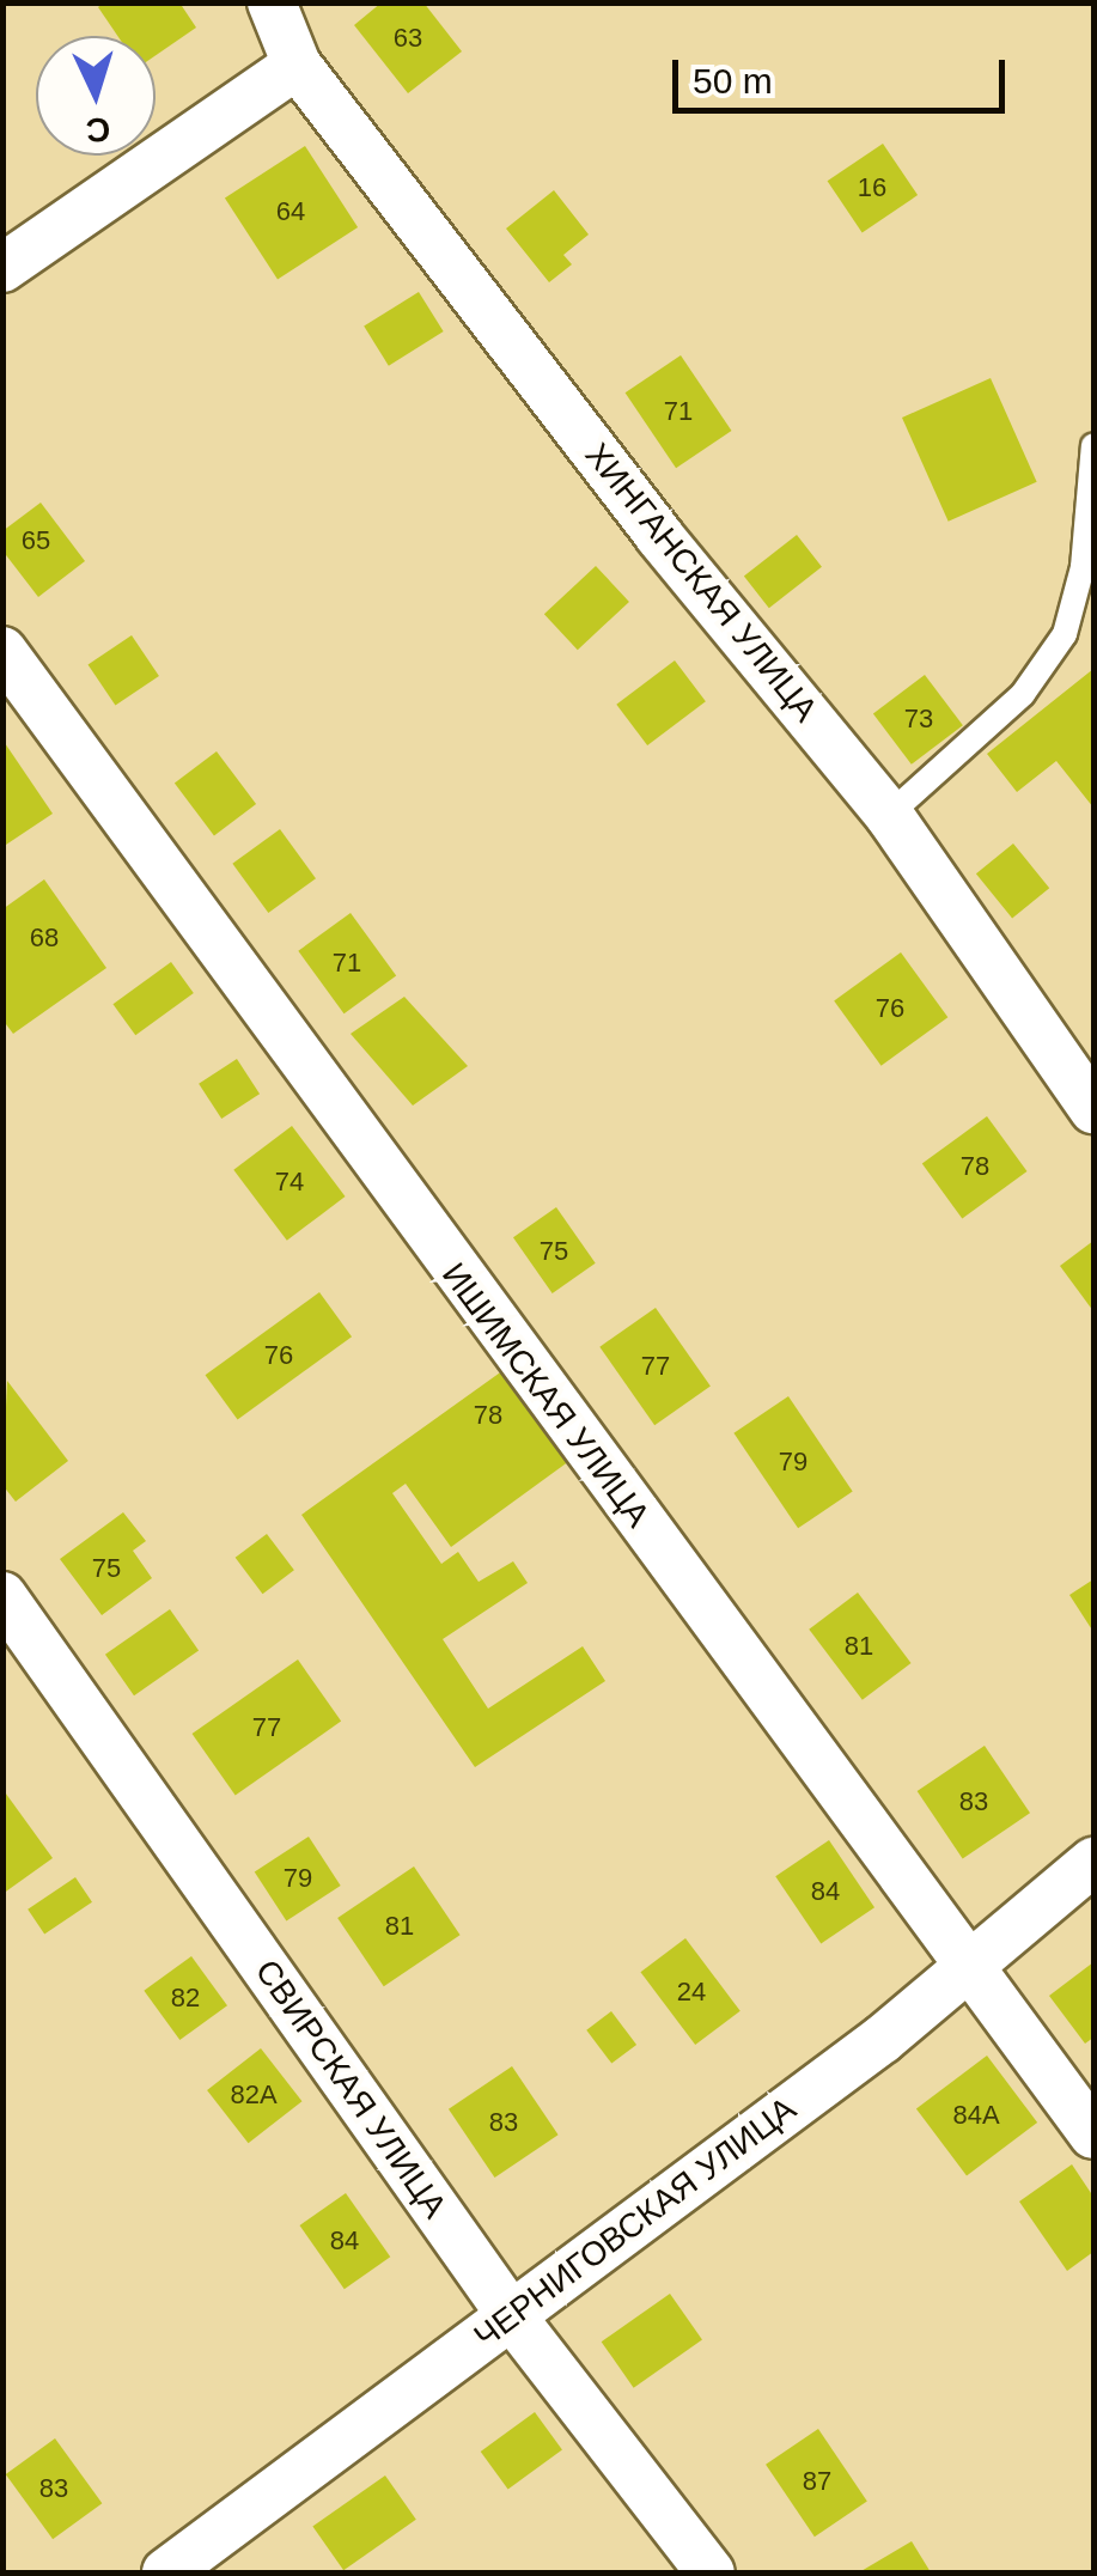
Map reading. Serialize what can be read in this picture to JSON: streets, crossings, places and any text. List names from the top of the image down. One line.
{"streets":{"street":["ХИНГАНСКАЯ УЛИЦА","ИШИМСКАЯ УЛИЦА","СВИРСКАЯ УЛИЦА","ЧЕРНИГОВСКАЯ УЛИЦА"]},"crossings":[["ИШИМСКАЯ УЛИЦА","ЧЕРНИГОВСКАЯ УЛИЦА"],["СВИРСКАЯ УЛИЦА","ЧЕРНИГОВСКАЯ УЛИЦА"]],"house_numbers":["63","16","64","71","65","73","68","71","76","78","74","75","76","77","78","79","75","81","77","83","79","84","81","24","82","82А","84А","83","84","87","83"],"scale_bar":"50 m","north":"bottom"}
